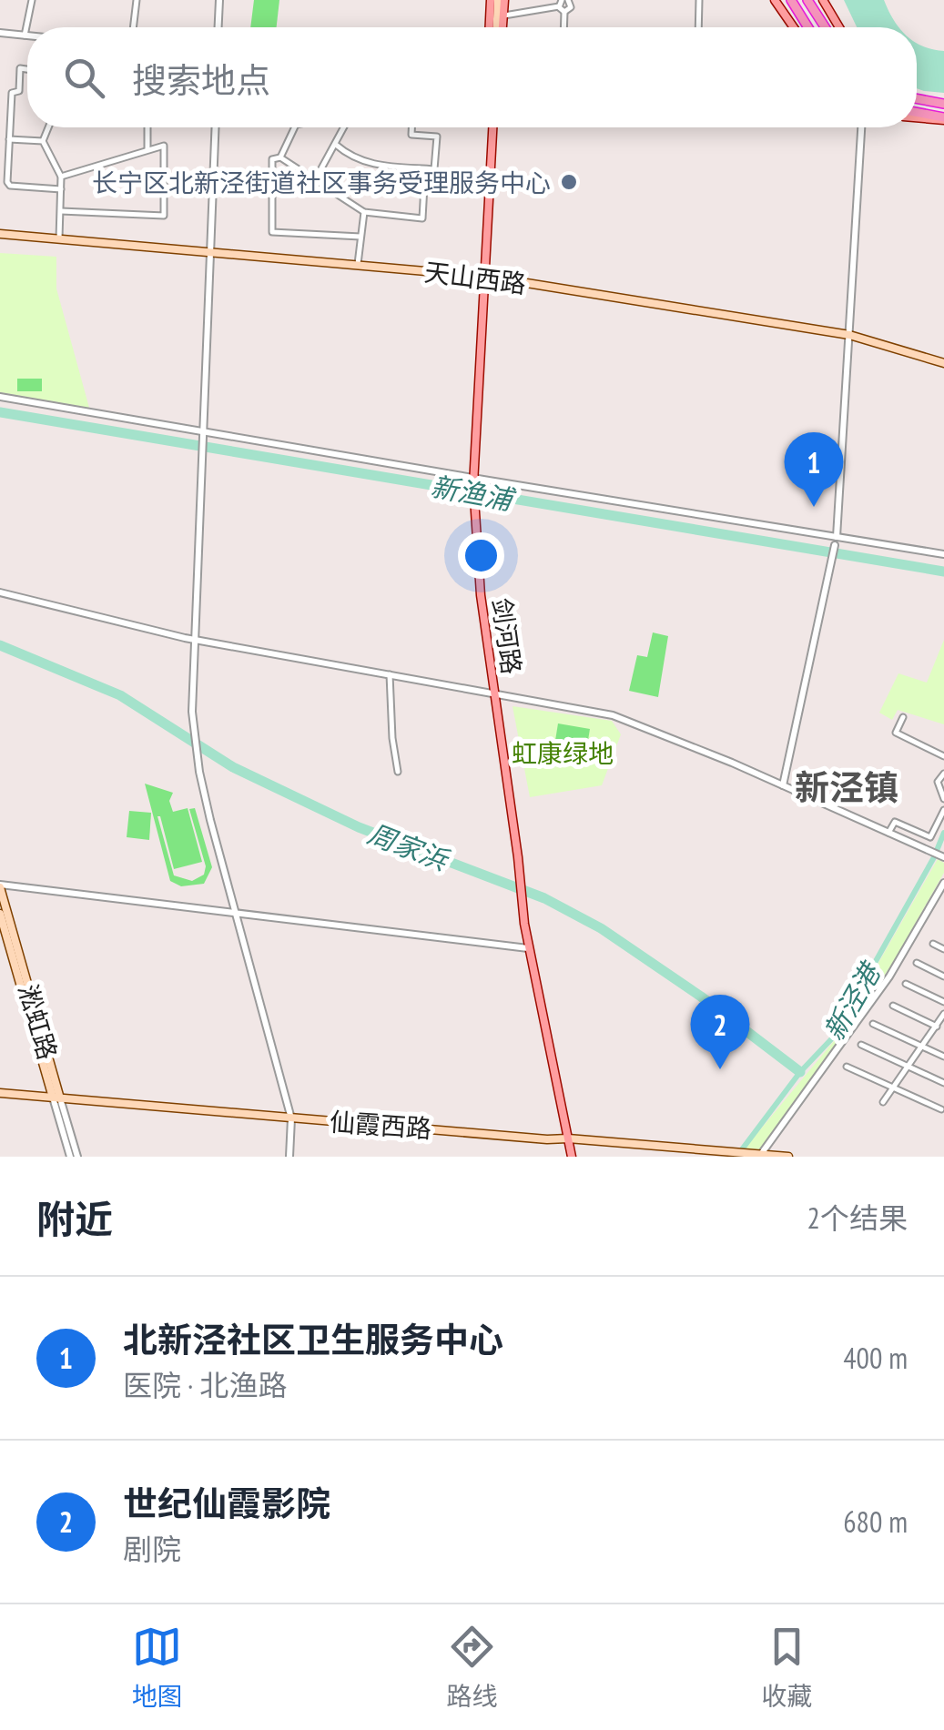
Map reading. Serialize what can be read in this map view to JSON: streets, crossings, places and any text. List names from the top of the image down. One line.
{"streets":{"main road":["天山西路","剑河路","淞虹路","仙霞西路"]},"crossings":[["天山西路","剑河路"],["剑河路","仙霞西路"],["淞虹路","仙霞西路"]],"districts":["新泾镇"],"water":["新渔浦","周家浜","新泾港"],"parks":["虹康绿地"],"places":["长宁区北新泾街道社区事务受理服务中心"],"page":{"search":"搜索地点","pins":["1","2"],"heading":["附近","2个结果"],"list":[{"mark":"1","name":"北新泾社区卫生服务中心","note":"医院 · 北渔路","value":"400 m"},{"mark":"2","name":"世纪仙霞影院","note":"剧院","value":"680 m"}],"nav":["地图","路线","收藏"]}}
